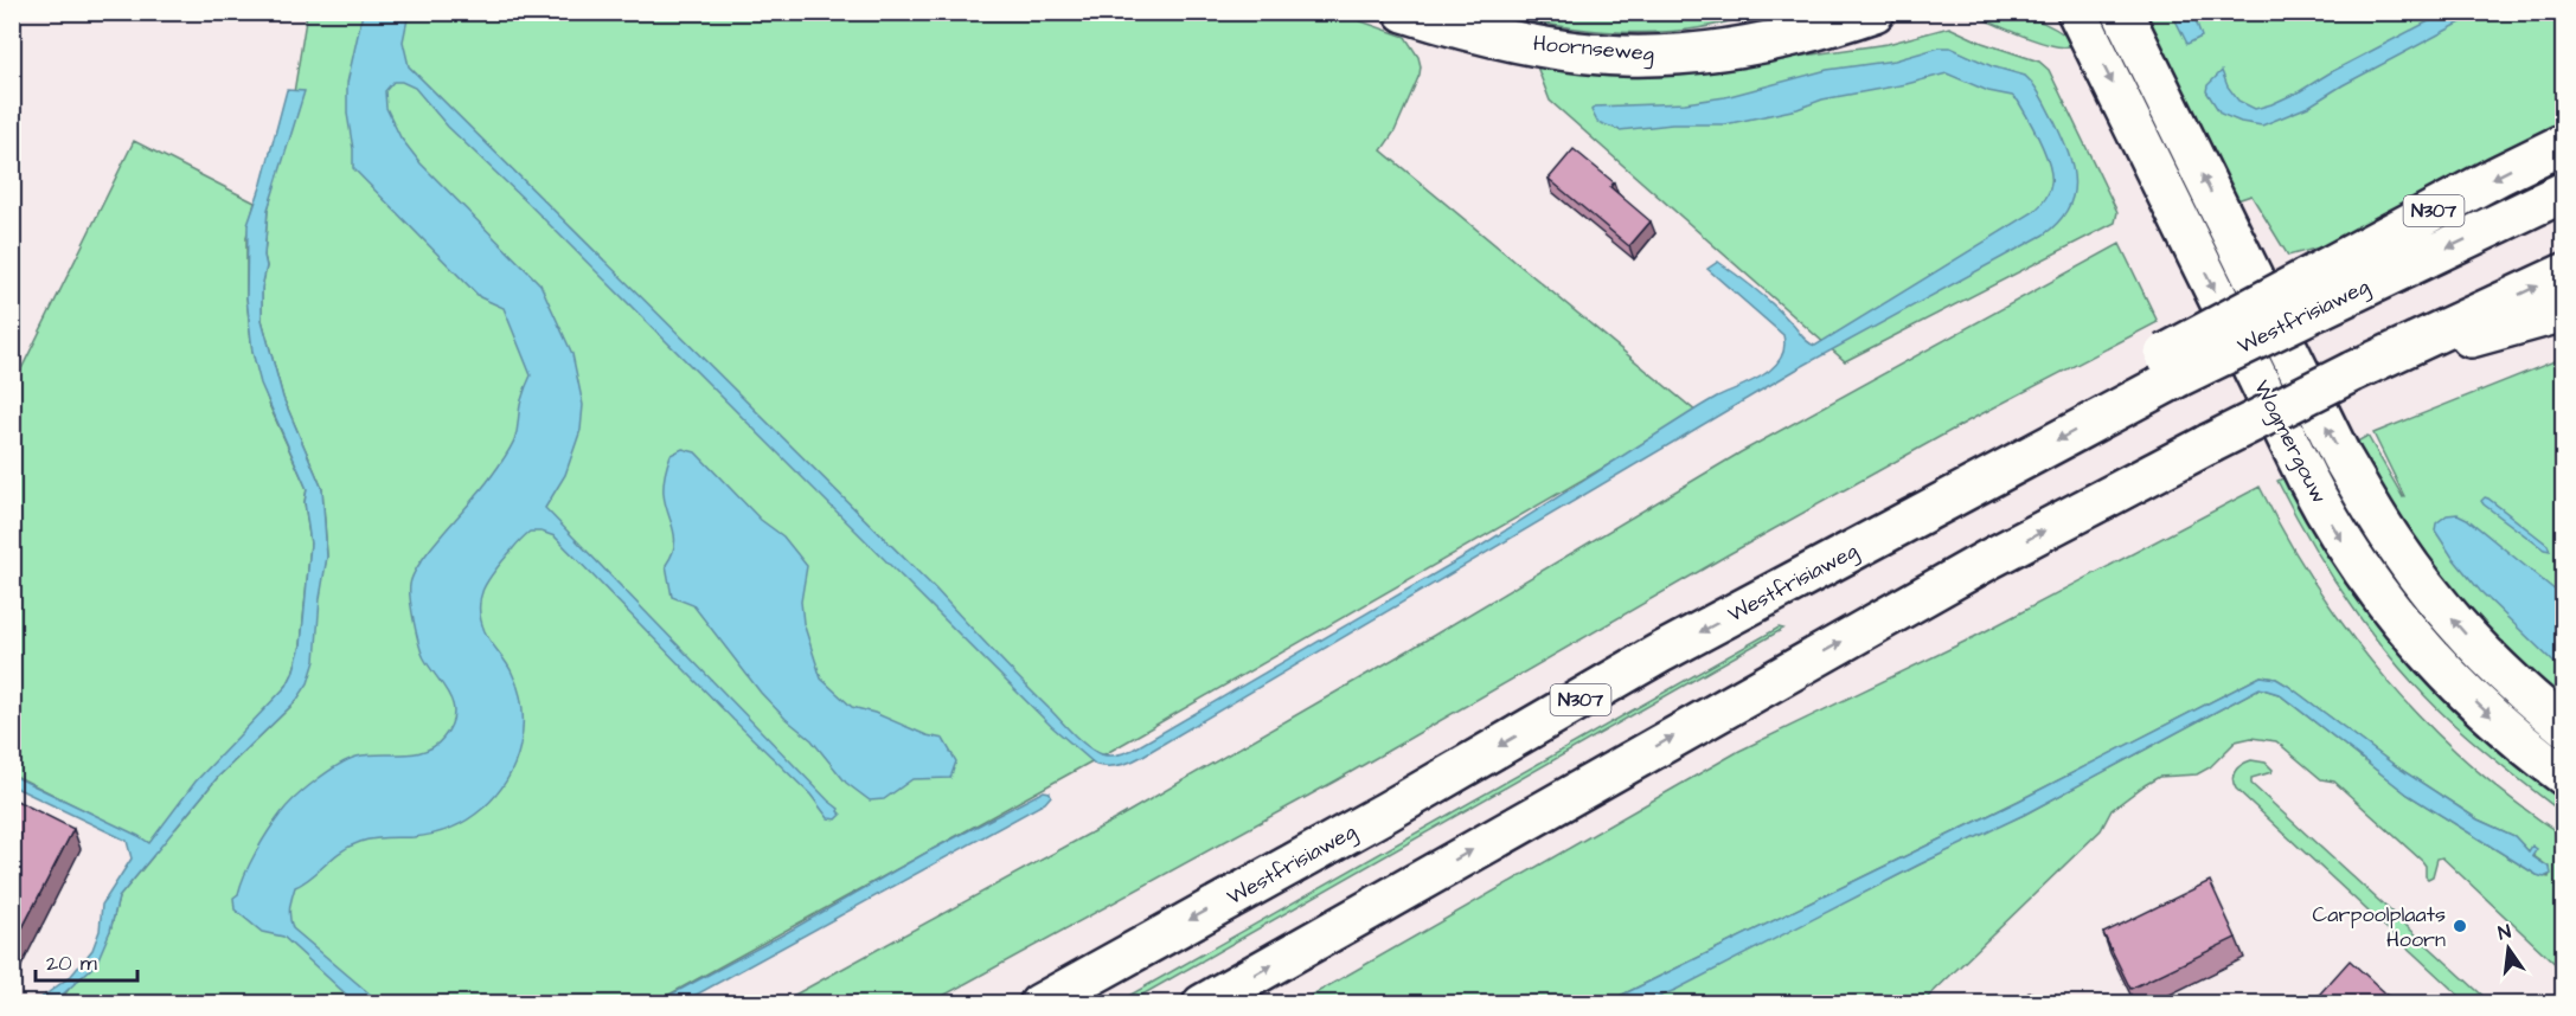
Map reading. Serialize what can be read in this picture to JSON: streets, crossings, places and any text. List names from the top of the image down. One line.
{"streets":{"main road":["Hoornseweg","N307","Westfrisiaweg","Wogmergouw"]},"crossings":[["N307","Westfrisiaweg"]],"places":["Carpoolplaats Hoorn"],"scale_bar":"20 m","north":"top"}
